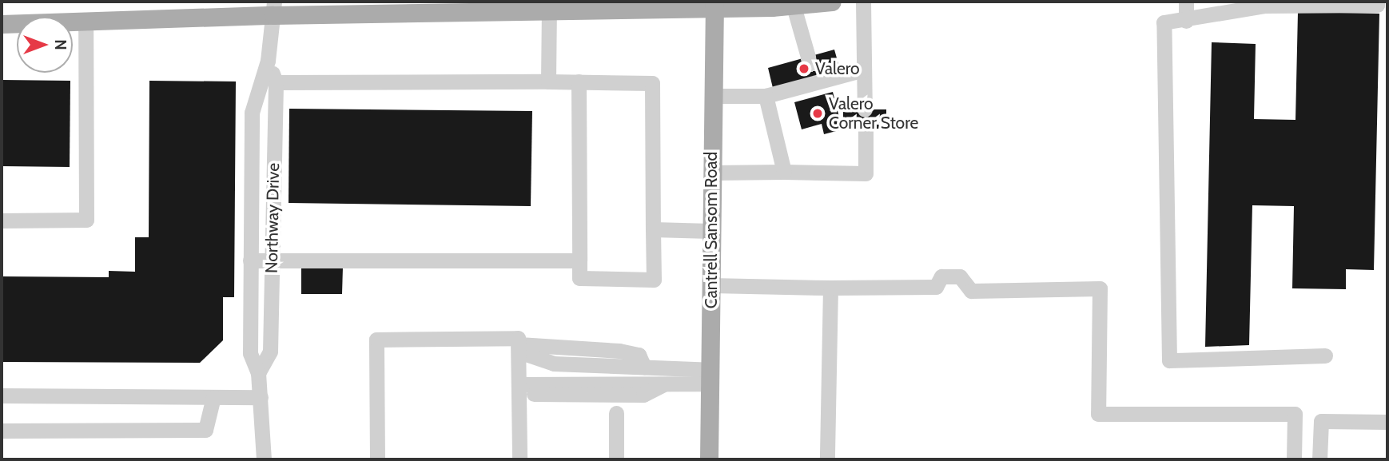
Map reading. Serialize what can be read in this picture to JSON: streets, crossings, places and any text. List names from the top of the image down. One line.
{"streets":{"main road":["Cantrell Sansom Road"],"street":["Northway Drive"]},"places":["Valero","Valero Corner Store"],"north":"right"}
